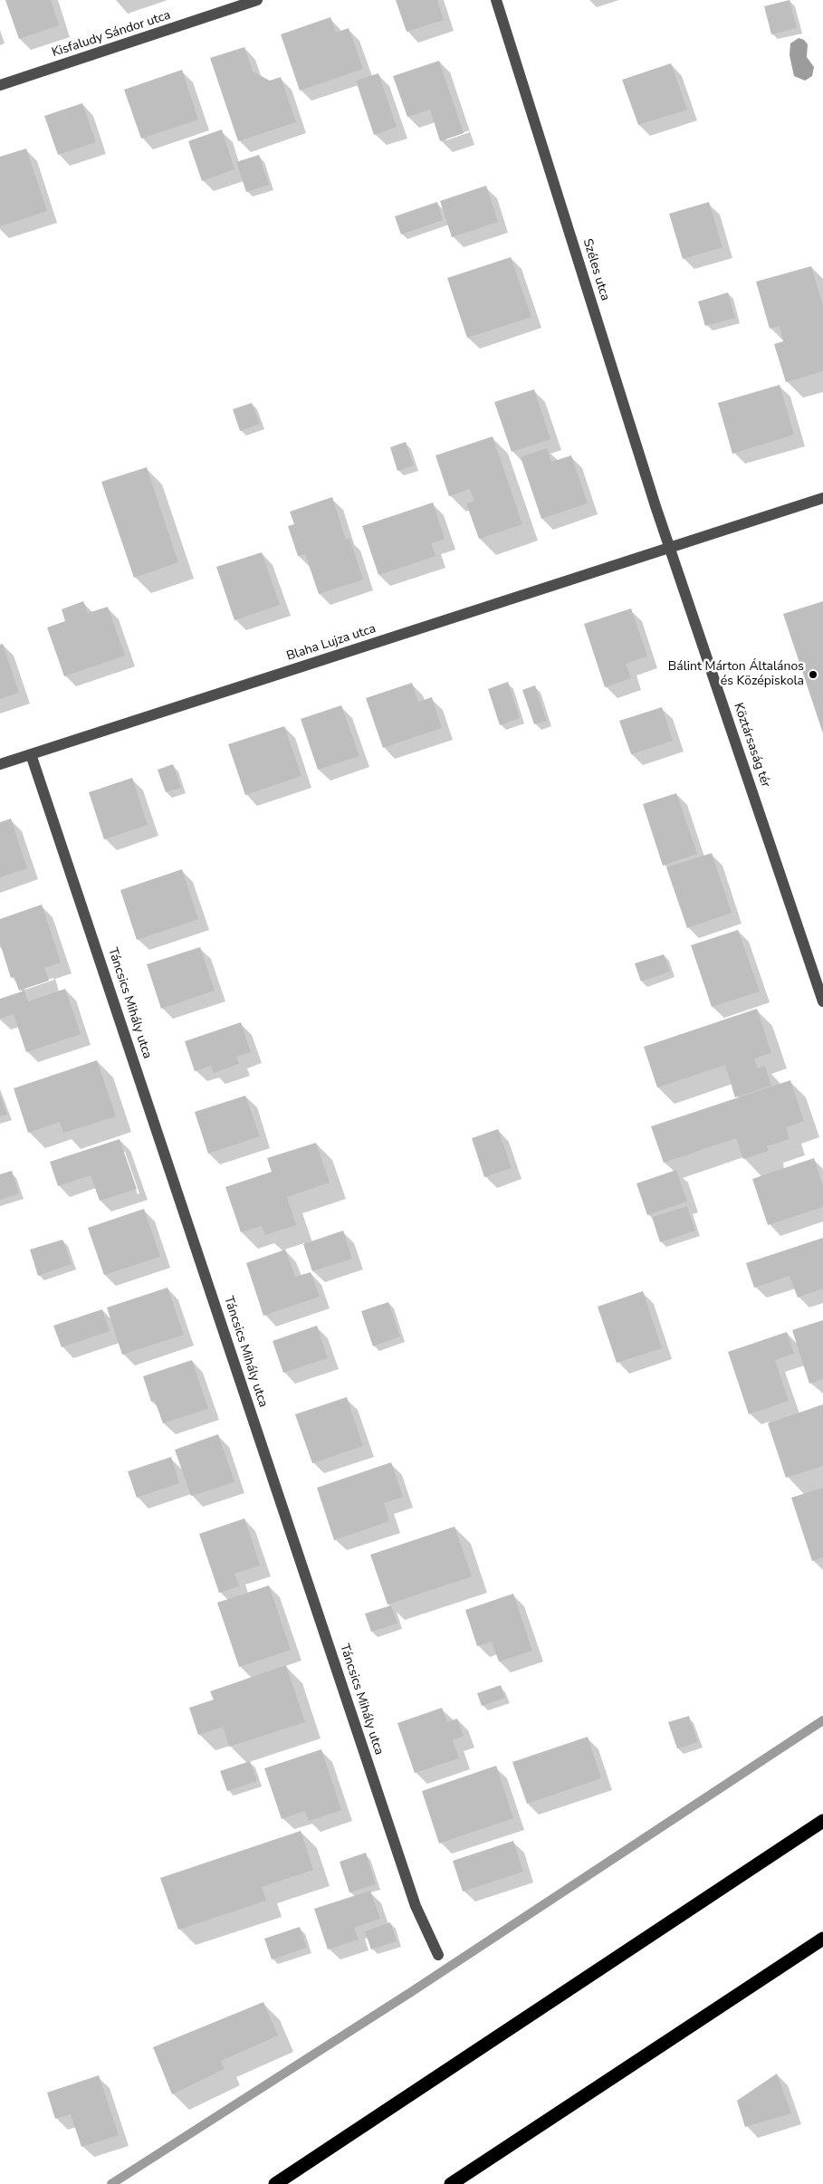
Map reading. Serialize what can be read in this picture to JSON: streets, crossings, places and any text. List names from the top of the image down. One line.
{"streets":{"street":["Kisfaludy Sándor utca","Széles utca","Blaha Lujza utca","Köztársaság tér","Táncsics Mihály utca"]},"crossings":[["Széles utca","Blaha Lujza utca"],["Széles utca","Köztársaság tér"],["Blaha Lujza utca","Köztársaság tér"],["Blaha Lujza utca","Táncsics Mihály utca"]],"places":["Bálint Márton Általános és Középiskola"]}
